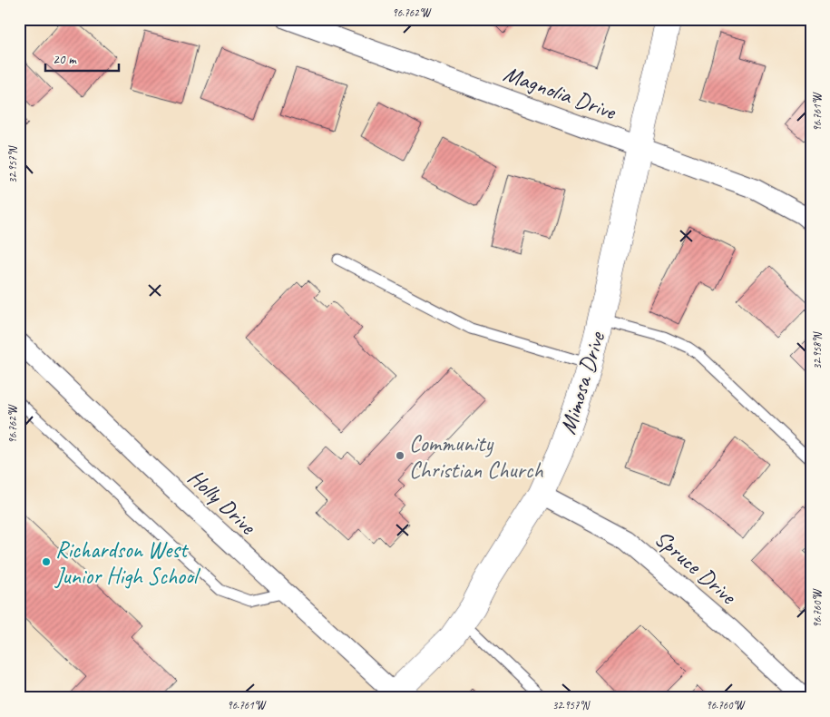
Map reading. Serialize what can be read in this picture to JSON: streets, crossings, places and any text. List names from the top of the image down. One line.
{"streets":{"street":["Magnolia Drive","Mimosa Drive","Holly Drive","Spruce Drive"]},"crossings":[["Magnolia Drive","Mimosa Drive"],["Mimosa Drive","Holly Drive"],["Mimosa Drive","Spruce Drive"]],"places":["Community Christian Church","Richardson West Junior High School"],"scale_bar":"20 m","coordinates":["96.762°W","96.761°W","32.957°N","32.958°N","96.760°W"]}
